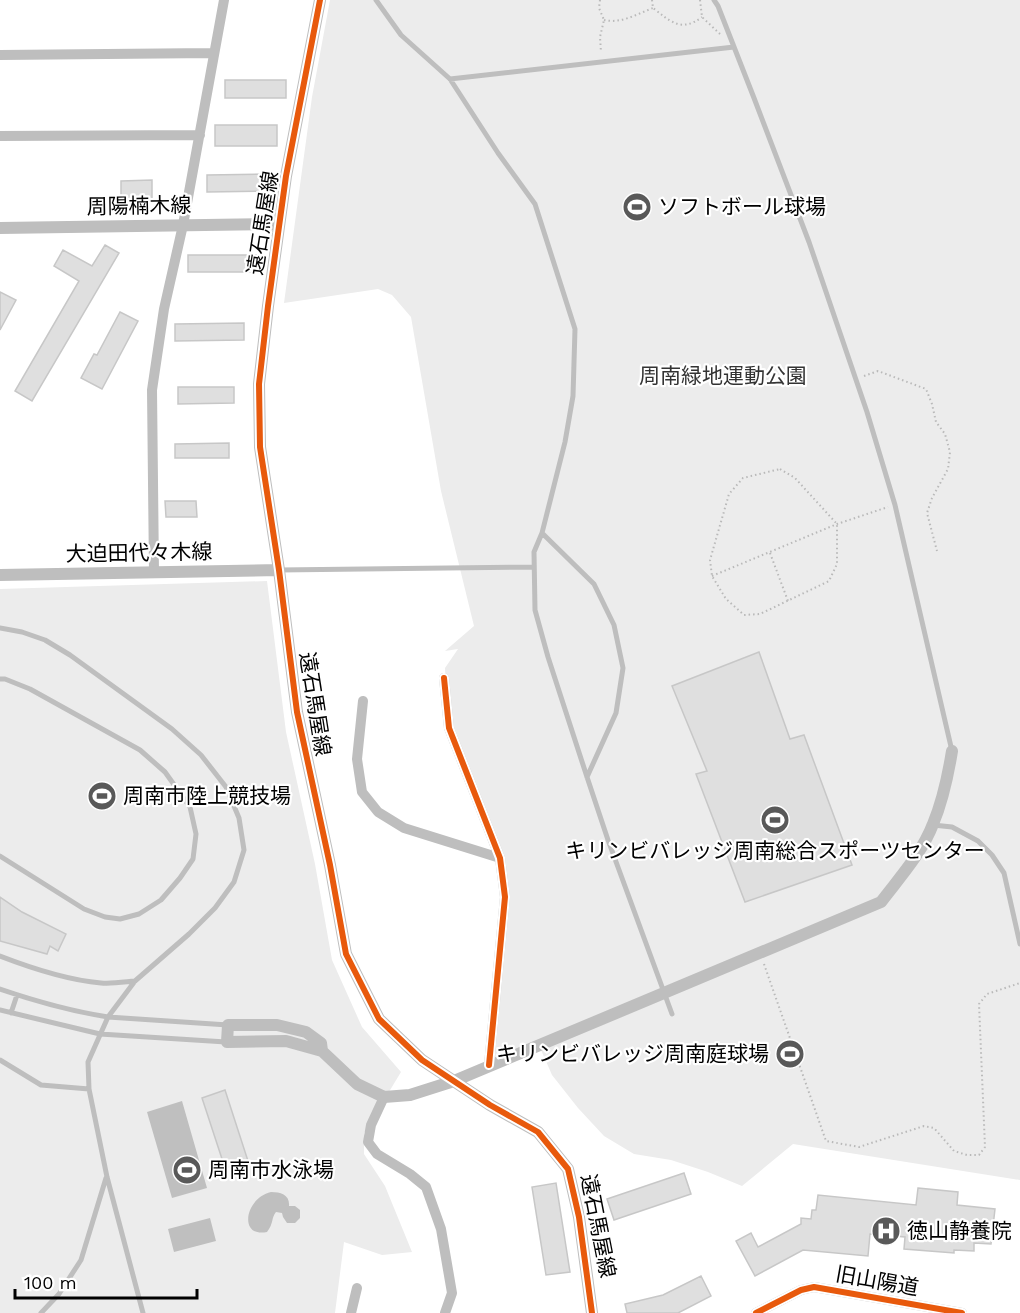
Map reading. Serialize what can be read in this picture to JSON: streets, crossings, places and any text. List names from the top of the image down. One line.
{"streets":{"street":["周陽楠木線","遠石馬屋線","大迫田代々木線","旧山陽道"]},"crossings":[["周陽楠木線","遠石馬屋線"],["遠石馬屋線","大迫田代々木線"]],"parks":["周南緑地運動公園"],"places":{"sports":["ソフトボール球場","周南市陸上競技場","キリンビバレッジ周南総合スポーツセンター","キリンビバレッジ周南庭球場","周南市水泳場"],"hospital":["徳山静養院"]},"scale_bar":"100 m"}
